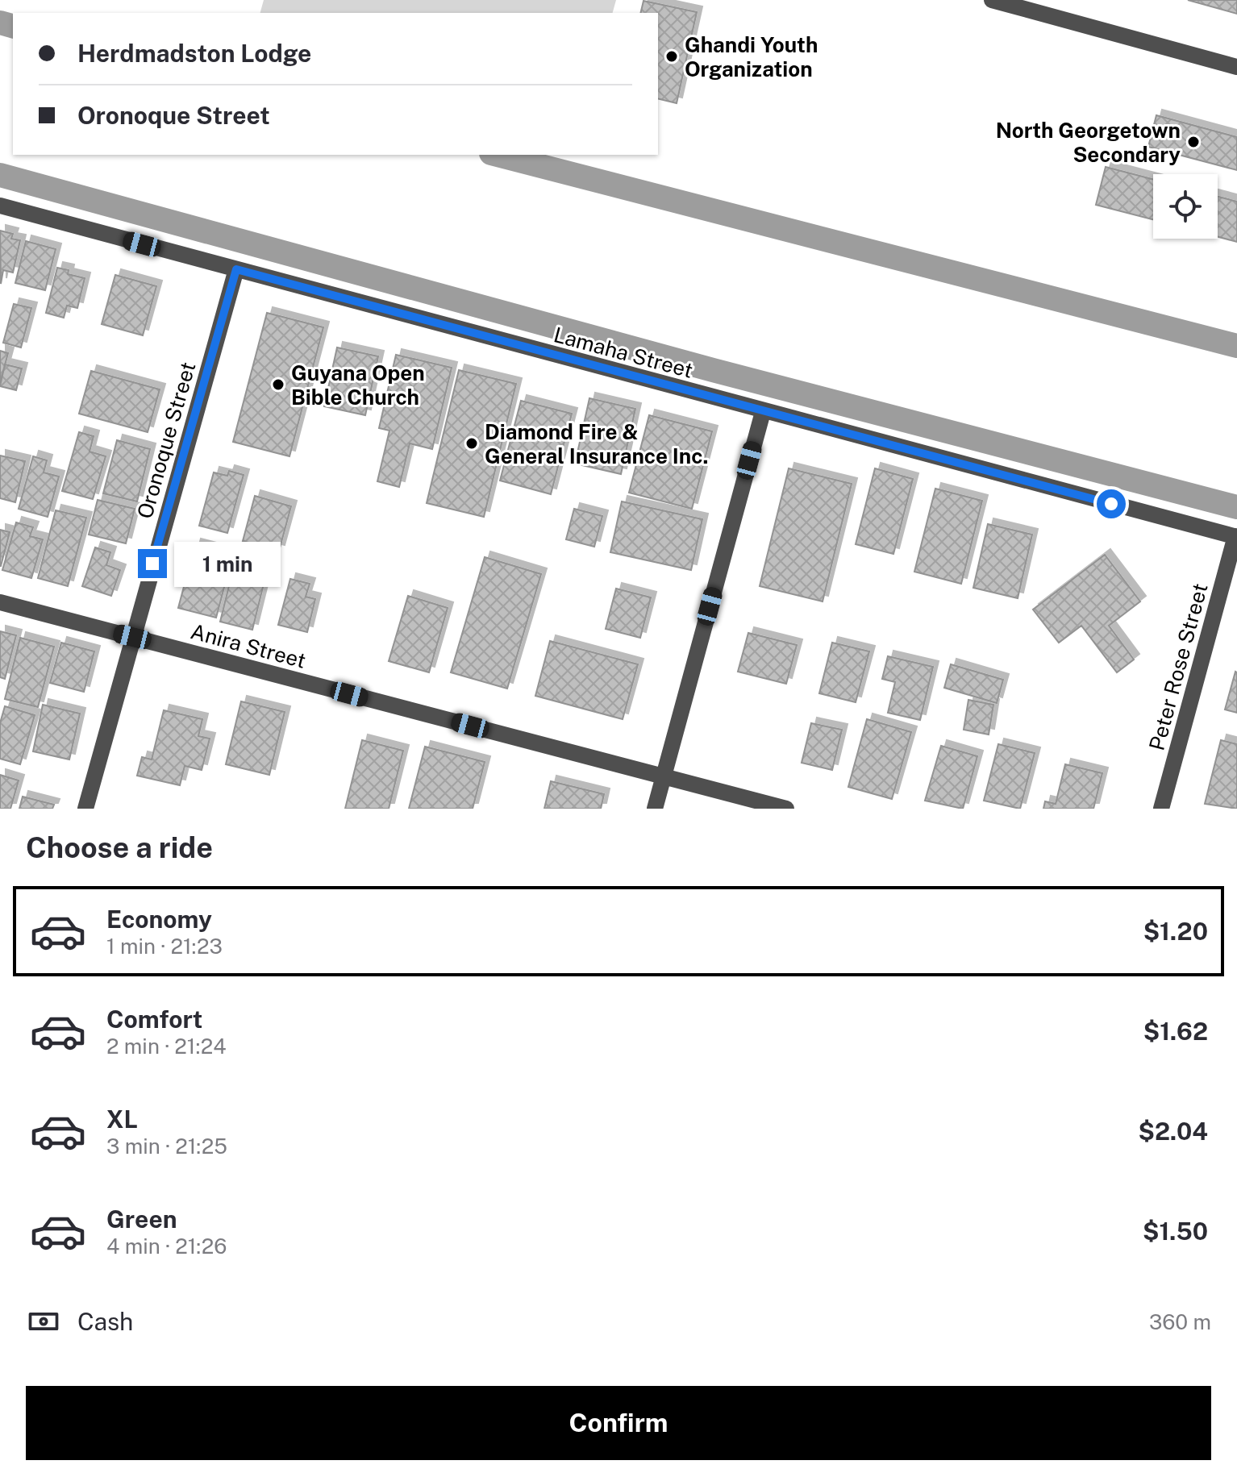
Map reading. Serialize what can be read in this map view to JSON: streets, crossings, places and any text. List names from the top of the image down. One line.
{"streets":{"street":["Lamaha Street","Oronoque Street","Anira Street","Peter Rose Street"]},"crossings":[["Lamaha Street","Oronoque Street"],["Lamaha Street","Peter Rose Street"],["Oronoque Street","Anira Street"]],"places":["Ghandi Youth Organization","North Georgetown Secondary","Guyana Open Bible Church","Diamond Fire & General Insurance Inc."],"page":{"banner":["Herdmadston Lodge","Oronoque Street"],"bubble":"1 min","heading":"Choose a ride","list":[{"name":"Economy","note":"1 min · 21:23","value":"$1.20"},{"name":"Comfort","note":"2 min · 21:24","value":"$1.62"},{"name":"XL","note":"3 min · 21:25","value":"$2.04"},{"name":"Green","note":"4 min · 21:26","value":"$1.50"}],"pay":["Cash","360 m"],"buttons":"Confirm"}}
